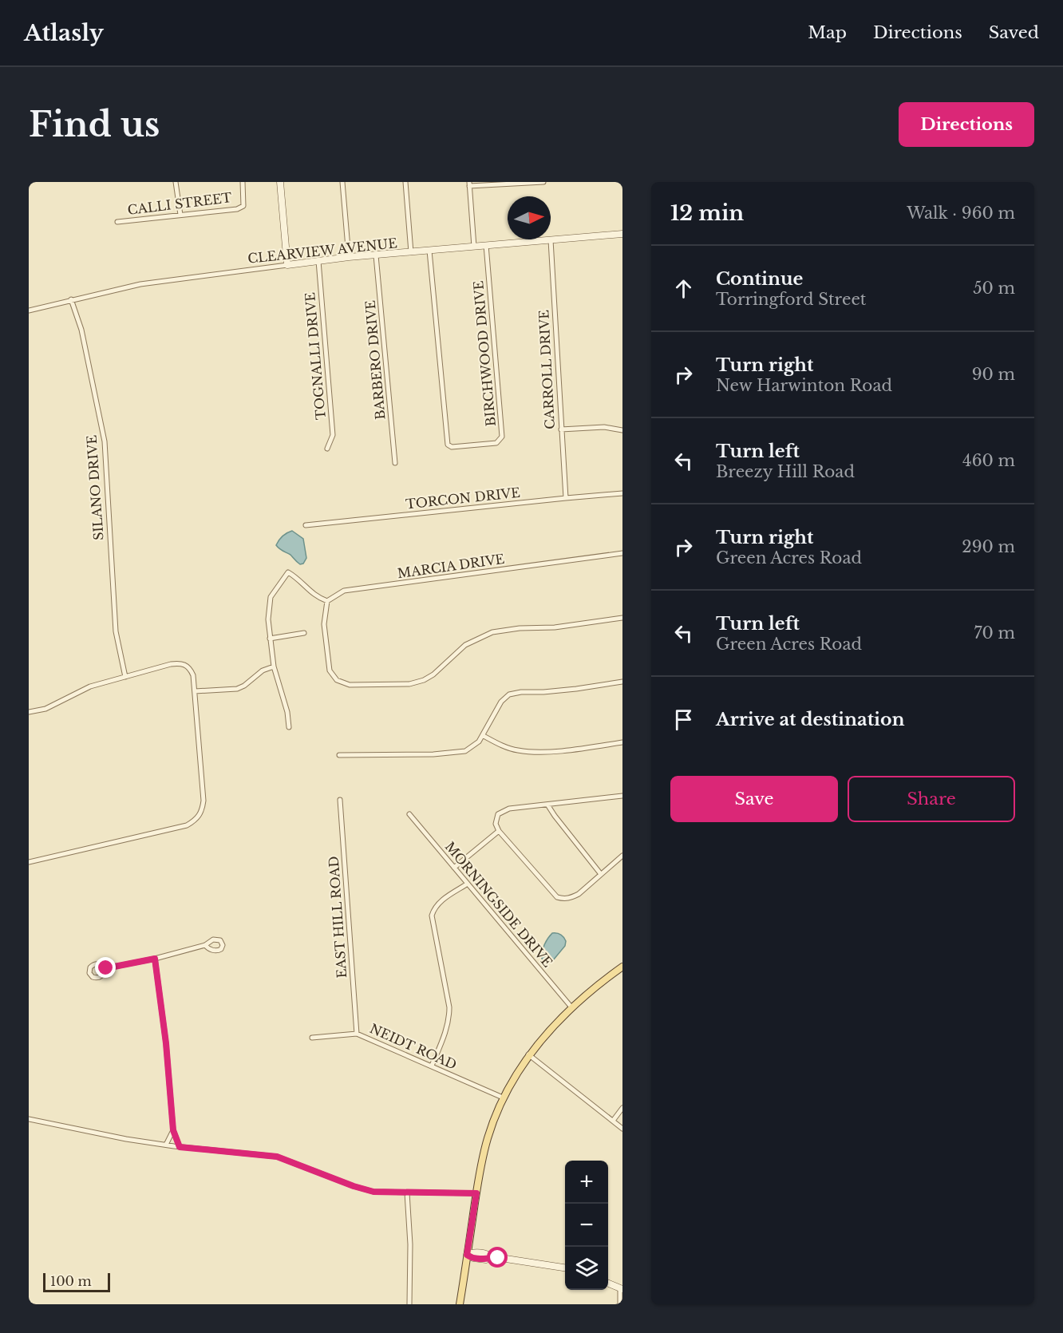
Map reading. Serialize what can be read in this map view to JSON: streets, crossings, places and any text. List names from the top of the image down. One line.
{"streets":{"street":["CALLI STREET","CLEARVIEW AVENUE","BIRCHWOOD DRIVE","TOGNALLI DRIVE","BARBERO DRIVE","CARROLL DRIVE","SILANO DRIVE","TORCON DRIVE","MARCIA DRIVE","MORNINGSIDE DRIVE","EAST HILL ROAD","NEIDT ROAD"]},"crossings":[["CLEARVIEW AVENUE","BIRCHWOOD DRIVE"],["CLEARVIEW AVENUE","TOGNALLI DRIVE"],["CLEARVIEW AVENUE","BARBERO DRIVE"],["CLEARVIEW AVENUE","CARROLL DRIVE"],["CLEARVIEW AVENUE","SILANO DRIVE"],["CARROLL DRIVE","TORCON DRIVE"],["EAST HILL ROAD","NEIDT ROAD"]],"scale_bar":"100 m","north":"right","page":{"header":"Atlasly","nav":["Map","Directions","Saved"],"buttons":["Directions",["Save","Share"]],"title":"Find us","heading":["12 min","Walk · 960 m"],"list":[["Continue","Torringford Street","50 m"],["Turn right","New Harwinton Road","90 m"],["Turn left","Breezy Hill Road","460 m"],["Turn right","Green Acres Road","290 m"],["Turn left","Green Acres Road","70 m"],"Arrive at destination"],"map_buttons":["+","−"],"scale":"100 m"}}
